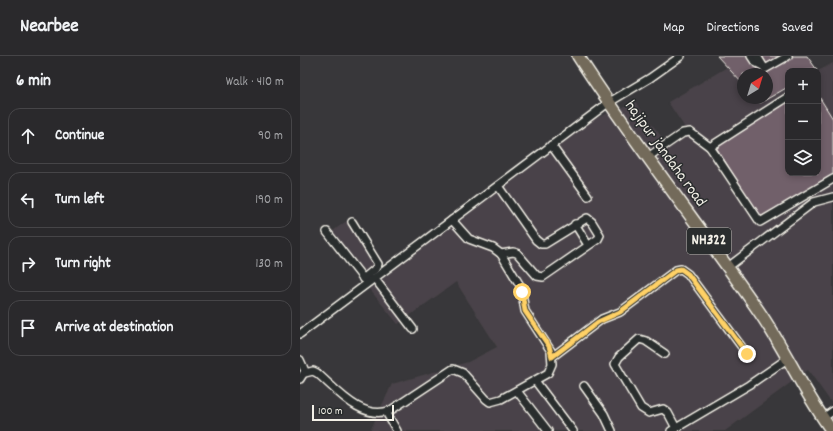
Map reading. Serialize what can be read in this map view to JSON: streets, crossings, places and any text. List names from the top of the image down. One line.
{"streets":{"highway":["hajipur jandaha road","NH322"]},"scale_bar":"100 m","north":"top right","page":{"header":"Nearbee","nav":["Map","Directions","Saved"],"heading":["6 min","Walk · 410 m"],"map_buttons":["+","−"],"list":[["Continue","90 m"],["Turn left","190 m"],["Turn right","130 m"],"Arrive at destination"],"scale":"100 m"}}
